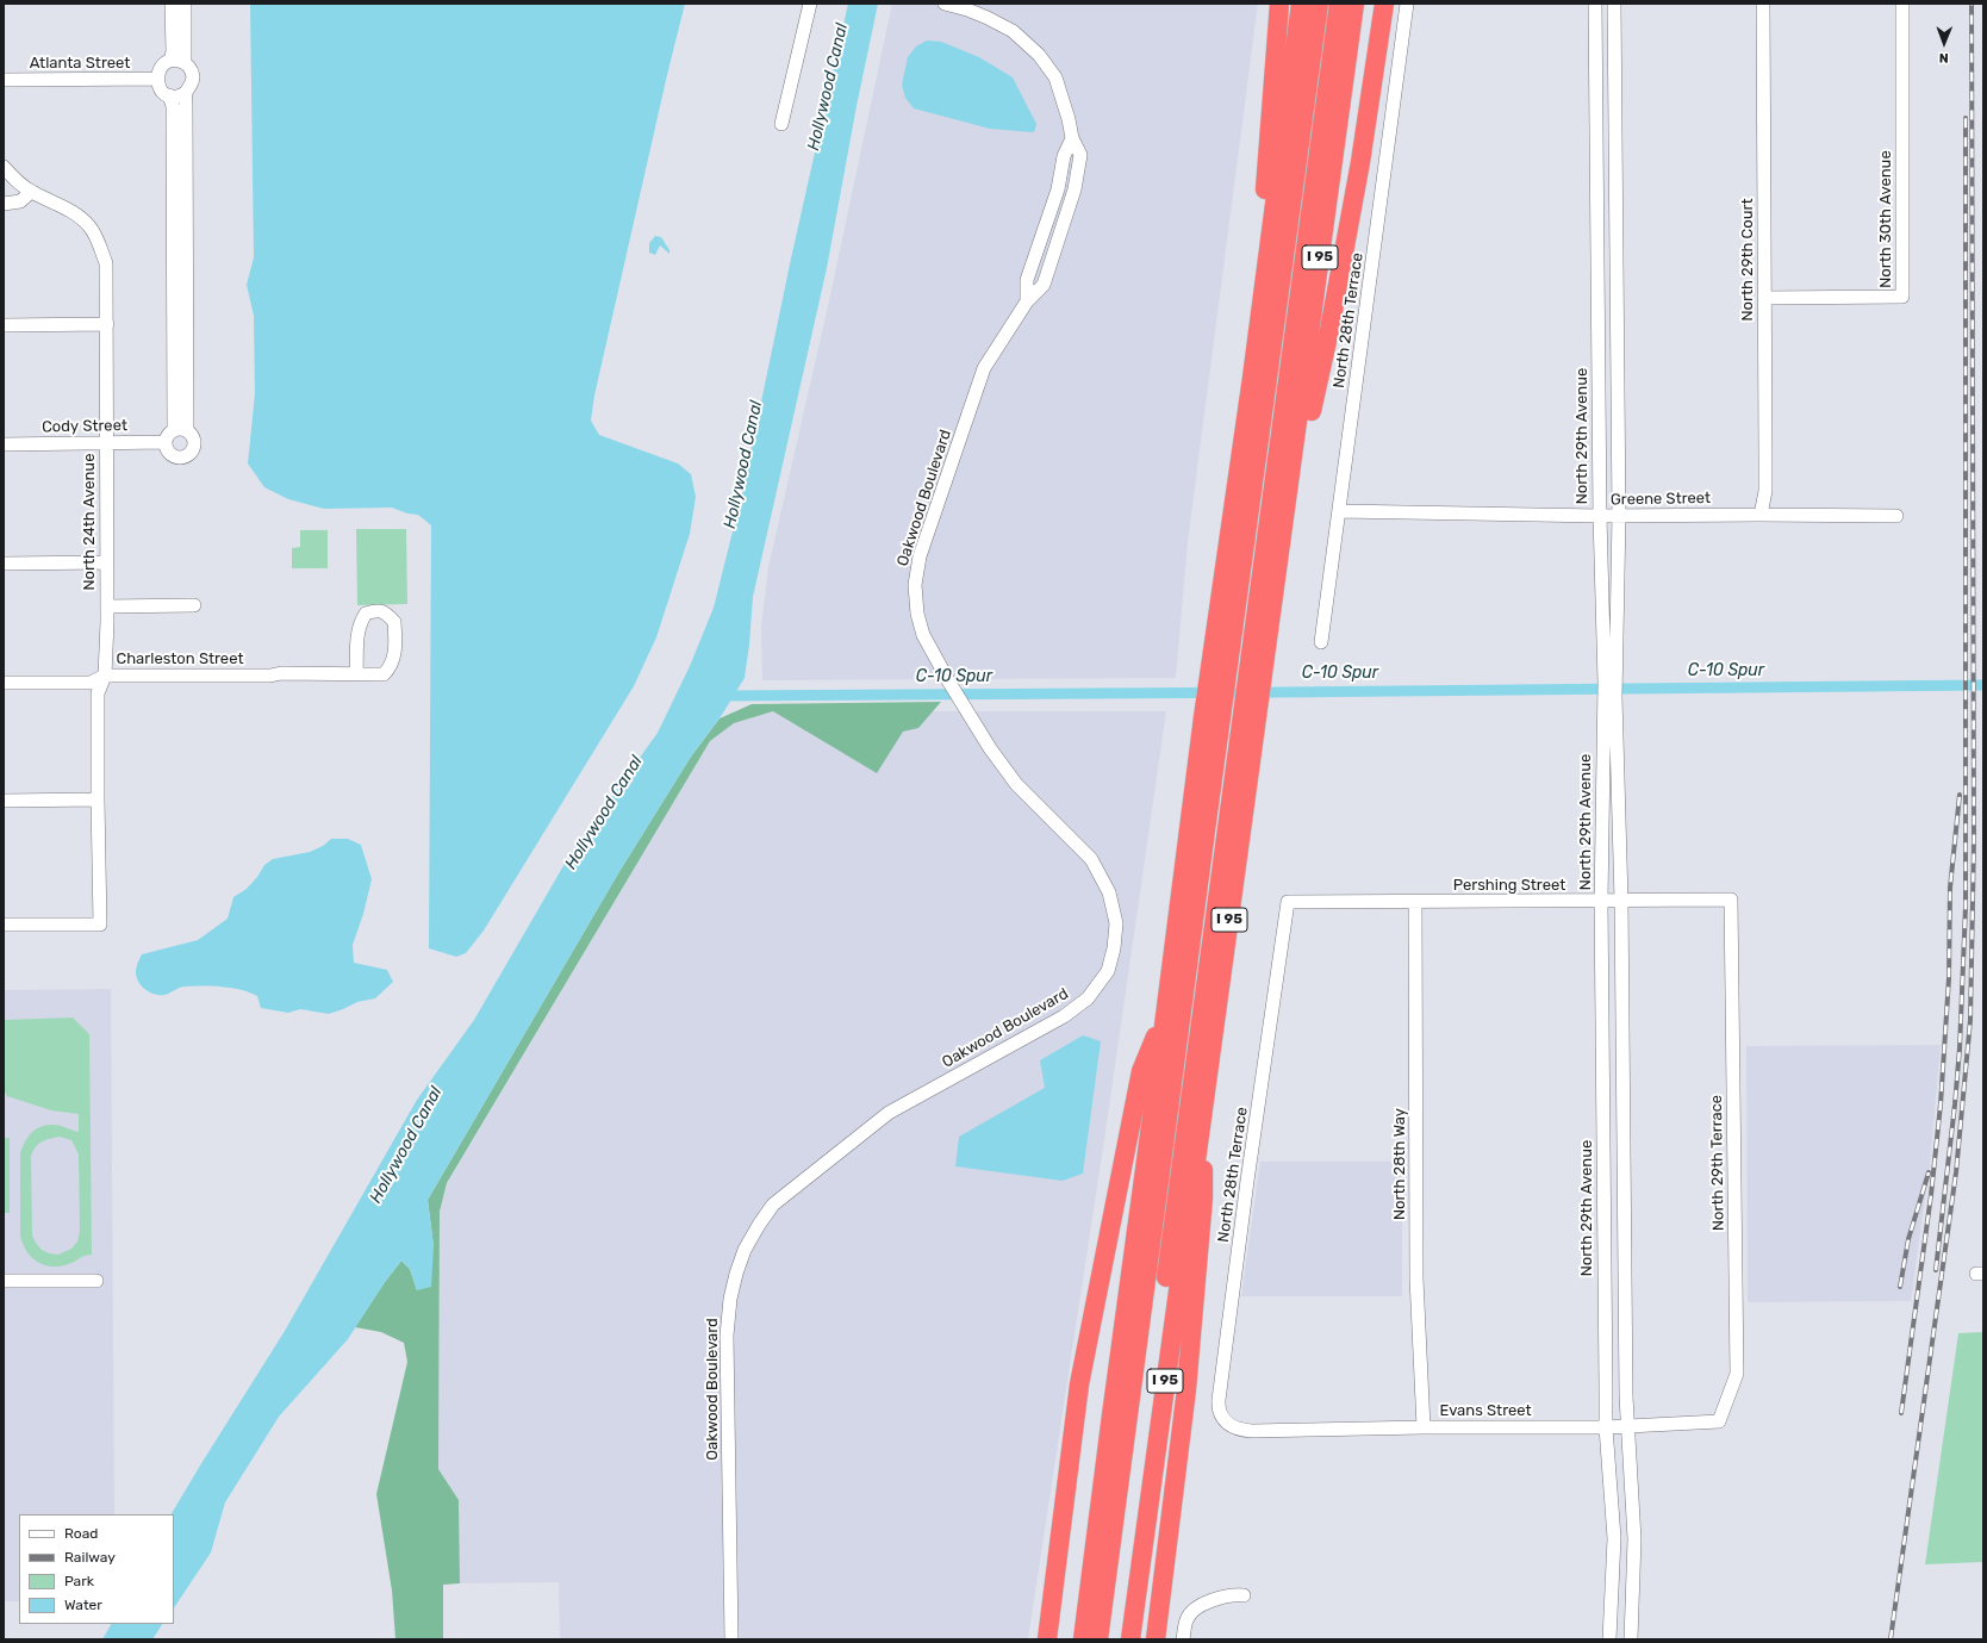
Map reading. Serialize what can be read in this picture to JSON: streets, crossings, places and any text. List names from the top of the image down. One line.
{"streets":{"highway":["I 95"],"street":["Atlanta Street","North 30th Avenue","North 29th Court","North 28th Terrace","Cody Street","North 29th Avenue","Oakwood Boulevard","Greene Street","North 24th Avenue","Charleston Street","Pershing Street","North 29th Terrace","North 28th Way","Evans Street"]},"crossings":[["North 30th Avenue","North 29th Court"],["North 29th Court","Greene Street"],["North 28th Terrace","Greene Street"],["North 28th Terrace","Pershing Street"],["North 28th Terrace","Evans Street"],["Cody Street","North 24th Avenue"],["North 29th Avenue","Greene Street"],["North 29th Avenue","Pershing Street"],["North 29th Avenue","Evans Street"],["North 24th Avenue","Charleston Street"],["Pershing Street","North 29th Terrace"],["Pershing Street","North 28th Way"],["North 29th Terrace","Evans Street"],["North 28th Way","Evans Street"]],"water":["Hollywood Canal","C-10 Spur"],"legend":["Road","Railway","Park","Water"],"north":"bottom"}
